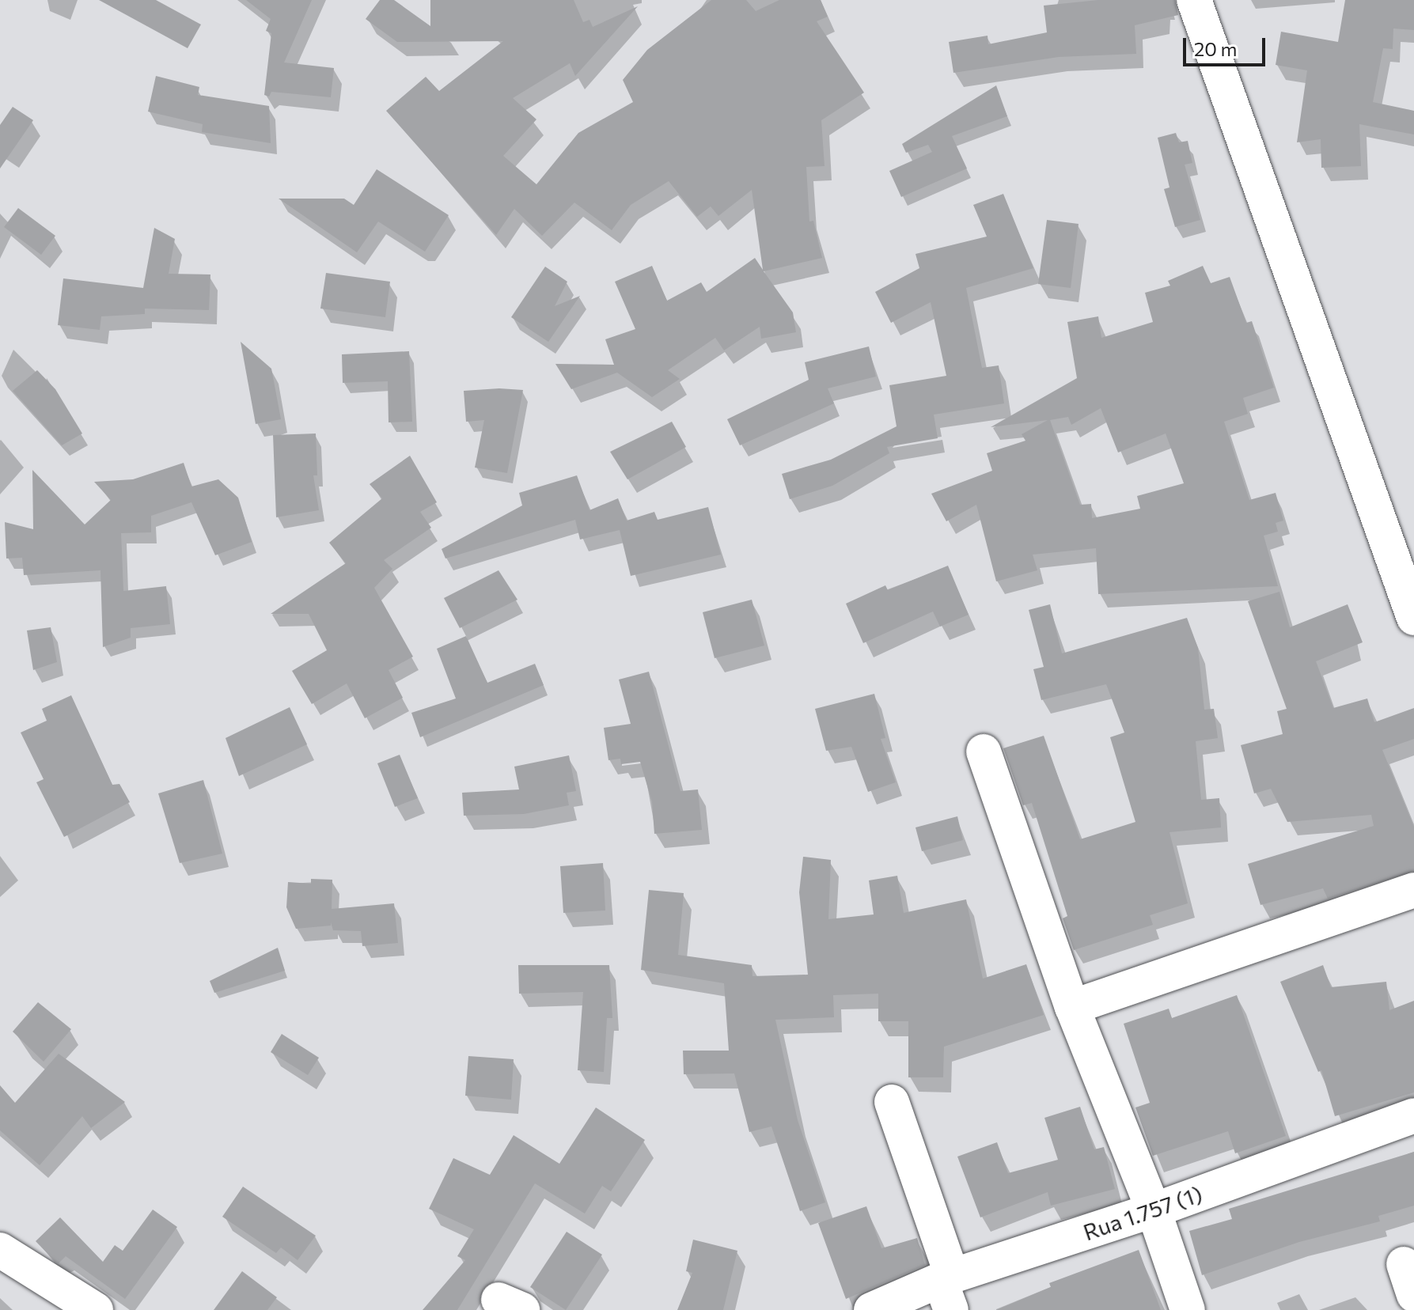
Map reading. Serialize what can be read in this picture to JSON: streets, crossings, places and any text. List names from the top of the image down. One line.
{"streets":{"street":["Rua 1.757 (1)"]},"scale_bar":"20 m"}
